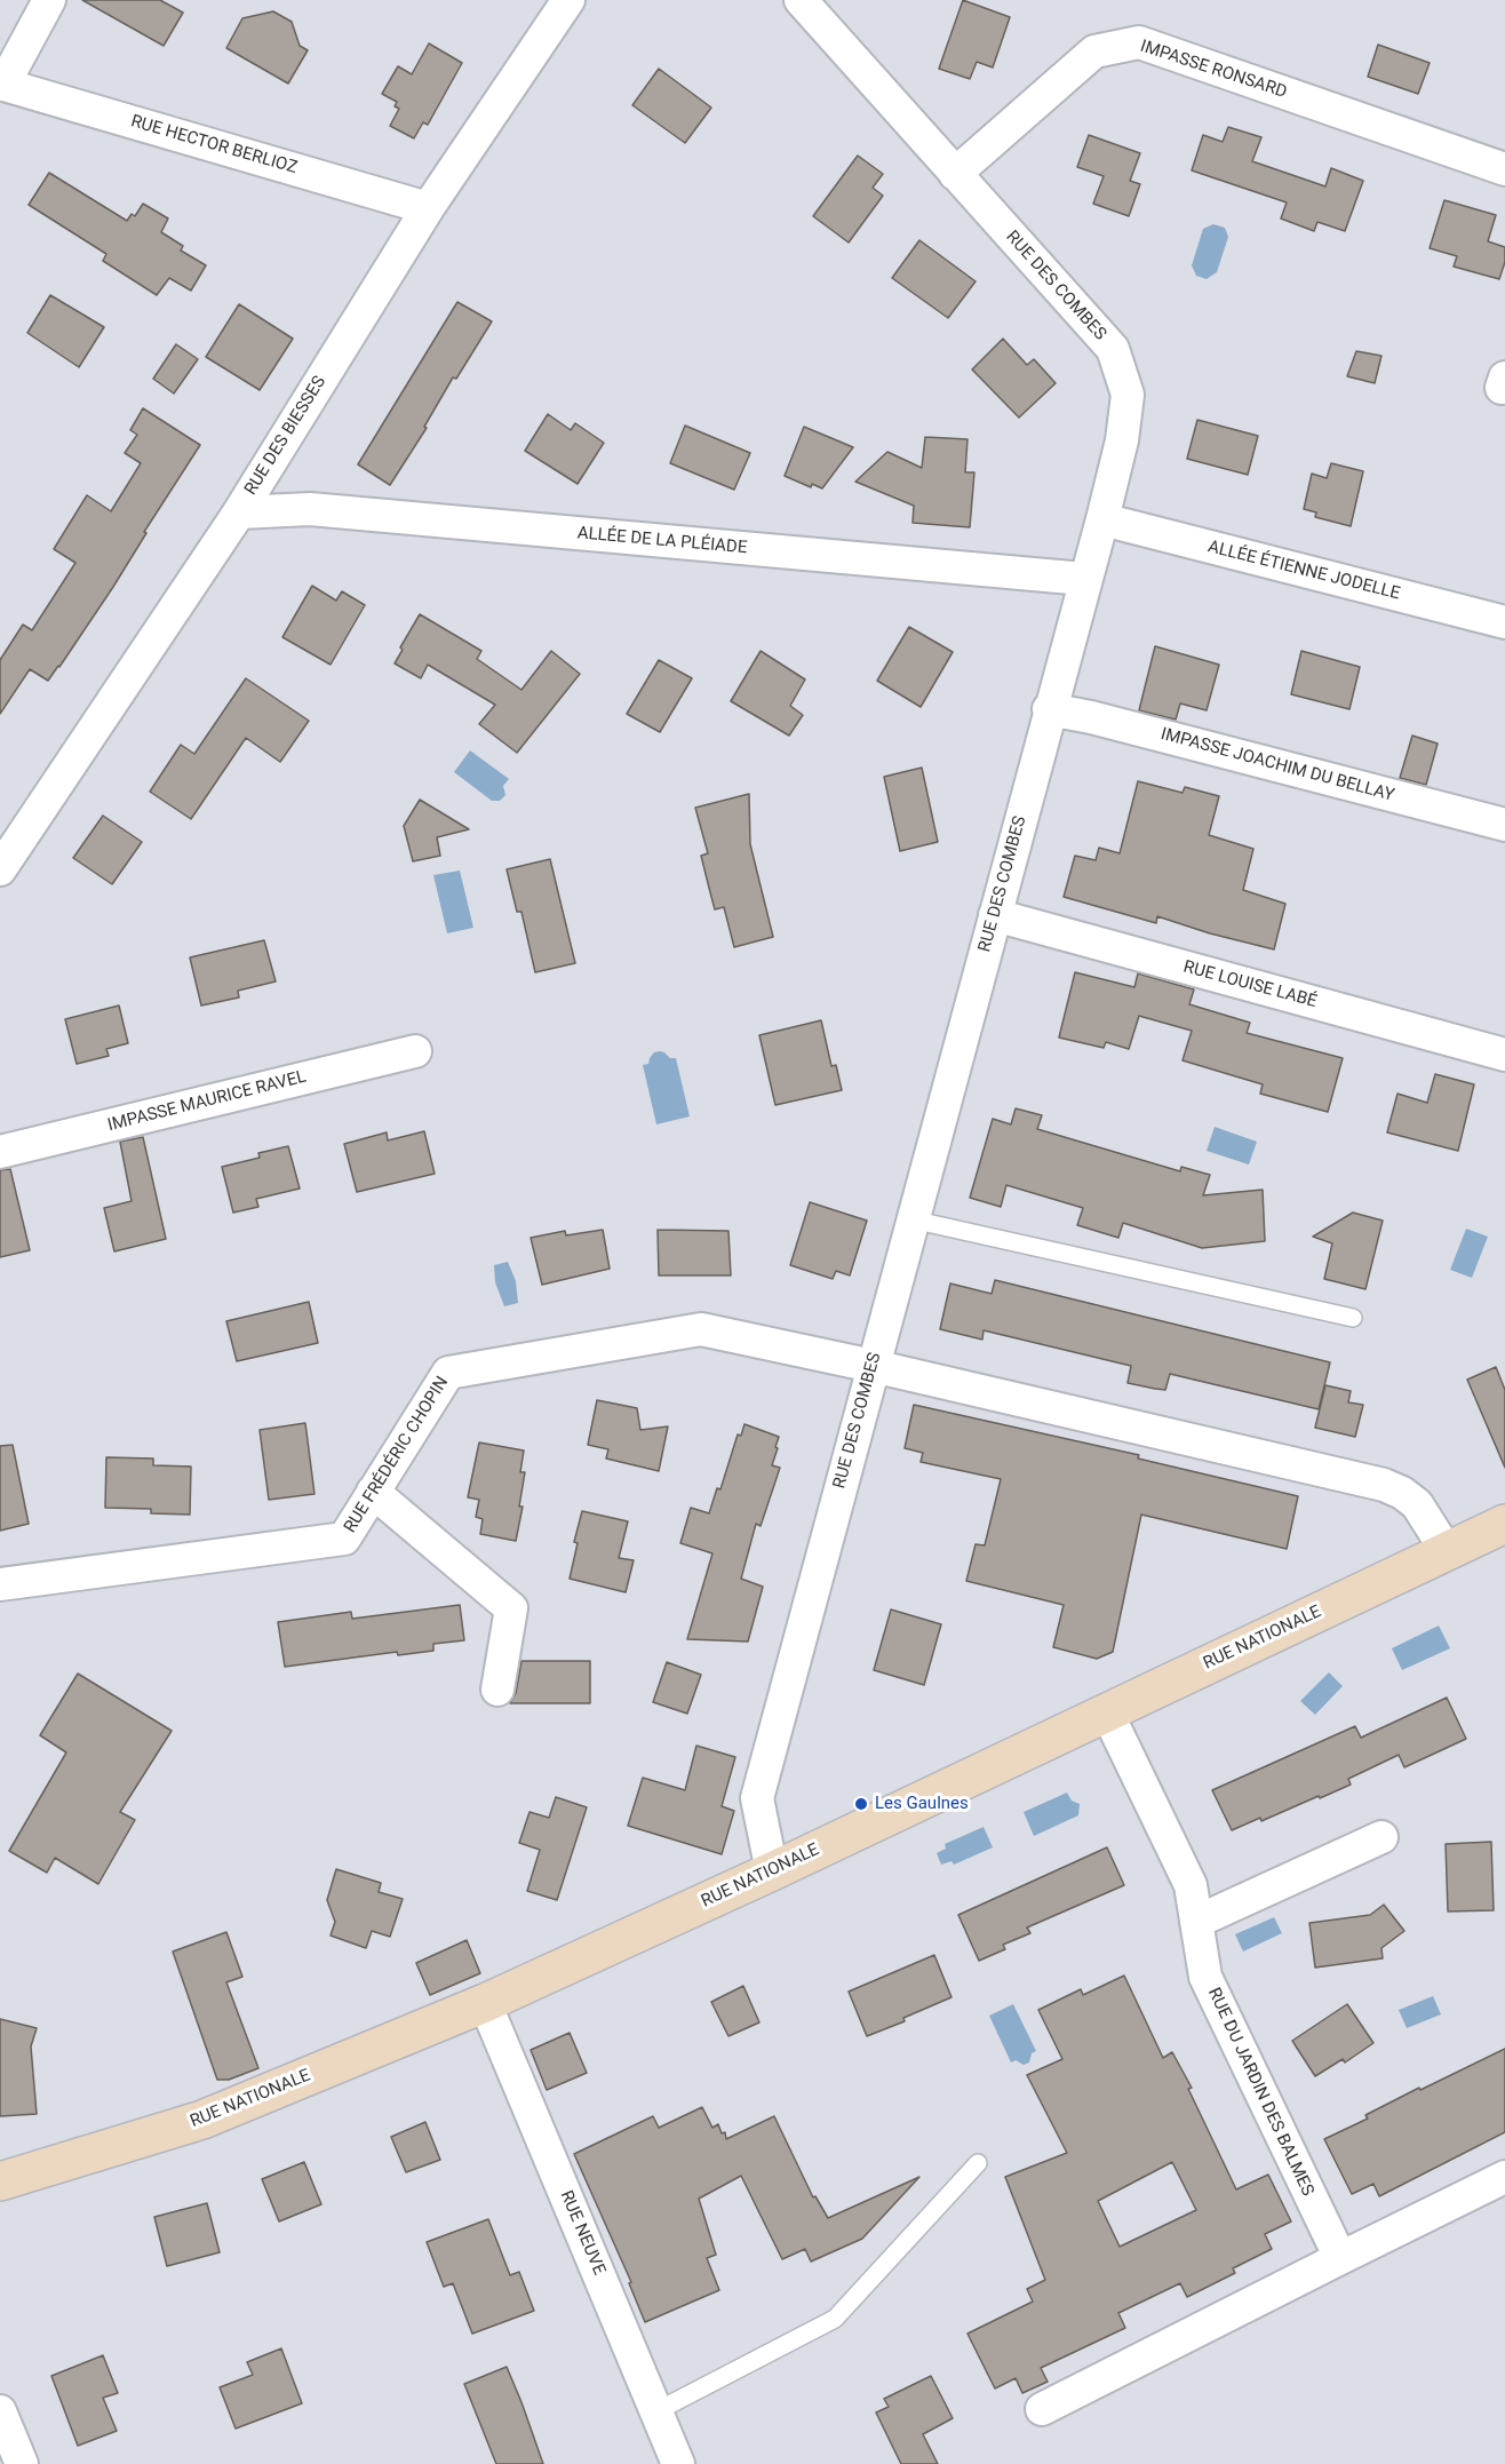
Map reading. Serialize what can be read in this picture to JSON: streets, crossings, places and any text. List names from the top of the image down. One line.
{"streets":{"main road":["RUE NATIONALE"],"street":["IMPASSE RONSARD","RUE HECTOR BERLIOZ","RUE DES COMBES","RUE DES BIESSES","ALLÉE DE LA PLÉIADE","ALLÉE ÉTIENNE JODELLE","IMPASSE JOACHIM DU BELLAY","RUE LOUISE LABÉ","IMPASSE MAURICE RAVEL","RUE FRÉDÉRIC CHOPIN","RUE DU JARDIN DES BALMES","RUE NEUVE"]},"crossings":[["IMPASSE RONSARD","RUE DES COMBES"],["RUE HECTOR BERLIOZ","RUE DES BIESSES"],["RUE DES COMBES","ALLÉE DE LA PLÉIADE"],["RUE DES COMBES","ALLÉE ÉTIENNE JODELLE"],["RUE DES COMBES","IMPASSE JOACHIM DU BELLAY"],["RUE DES COMBES","RUE LOUISE LABÉ"],["RUE DES COMBES","RUE FRÉDÉRIC CHOPIN"],["RUE DES COMBES","RUE NATIONALE"],["RUE DES BIESSES","ALLÉE DE LA PLÉIADE"],["RUE FRÉDÉRIC CHOPIN","RUE NATIONALE"],["RUE NATIONALE","RUE DU JARDIN DES BALMES"],["RUE NATIONALE","RUE NEUVE"]],"places":["Les Gaulnes"]}
